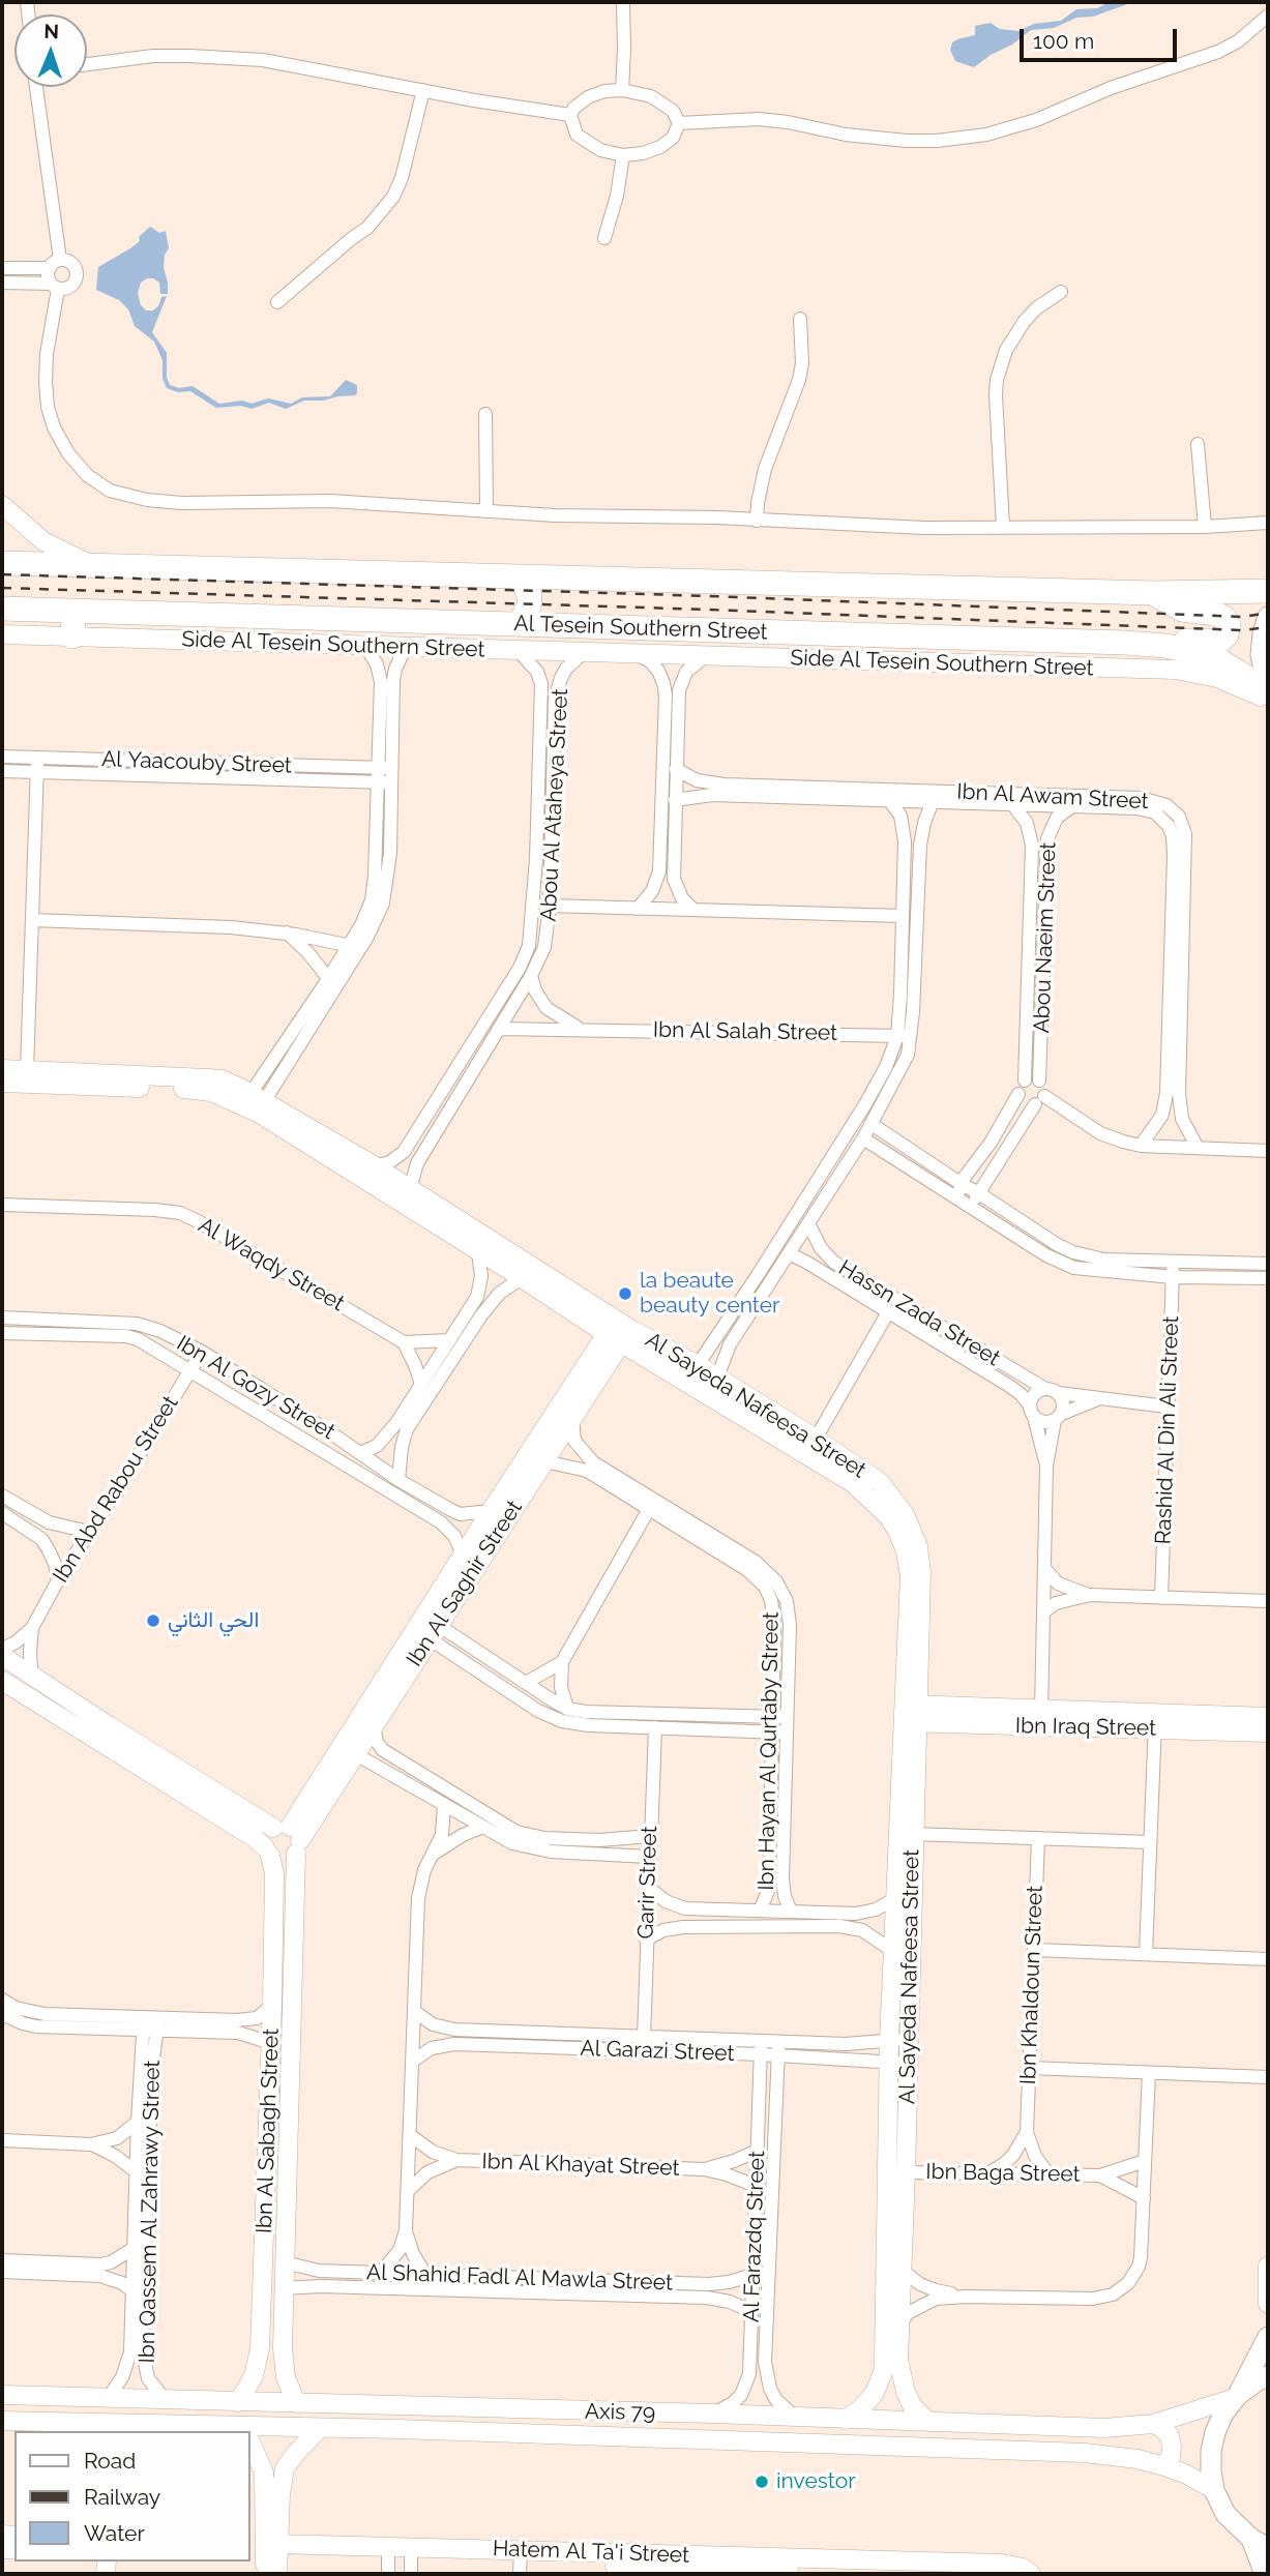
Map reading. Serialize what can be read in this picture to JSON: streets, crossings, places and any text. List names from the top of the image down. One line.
{"streets":{"highway":["Al Tesein Southern Street"],"street":["Side Al Tesein Southern Street","Al Yaacouby Street","Ibn Al Awam Street","Abou Al Ataheya Street","Abou Naeim Street","Ibn Al Salah Street","Al Waqdy Street","Hassn Zada Street","Ibn Al Gozy Street","Al Sayeda Nafeesa Street","Rashid Al Din Ali Street","Ibn Abd Rabou Street","Ibn Al Saghir Street","Ibn Iraq Street","Ibn Hayan Al Qurtaby Street","Garir Street","Ibn Khaldoun Street","Al Garazi Street","Ibn Al Sabagh Street","Ibn Al Khayat Street","Ibn Baga Street","Ibn Qassem Al Zahrawy Street","Al Farazdq Street","Al Shahid Fadl Al Mawla Street","Axis 79","Hatem Al Ta'i Street"]},"crossings":[["Side Al Tesein Southern Street","Abou Al Ataheya Street"],["Ibn Al Awam Street","Abou Naeim Street"],["Abou Al Ataheya Street","Ibn Al Salah Street"],["Abou Al Ataheya Street","Al Sayeda Nafeesa Street"],["Hassn Zada Street","Rashid Al Din Ali Street"],["Ibn Al Gozy Street","Ibn Abd Rabou Street"],["Ibn Al Gozy Street","Ibn Al Saghir Street"],["Al Sayeda Nafeesa Street","Ibn Al Saghir Street"],["Al Sayeda Nafeesa Street","Ibn Iraq Street"],["Al Sayeda Nafeesa Street","Al Garazi Street"],["Al Sayeda Nafeesa Street","Ibn Baga Street"],["Al Sayeda Nafeesa Street","Axis 79"],["Ibn Al Saghir Street","Ibn Hayan Al Qurtaby Street"],["Ibn Al Saghir Street","Ibn Al Sabagh Street"],["Garir Street","Al Garazi Street"],["Ibn Khaldoun Street","Ibn Baga Street"],["Al Garazi Street","Al Farazdq Street"],["Ibn Al Sabagh Street","Al Shahid Fadl Al Mawla Street"],["Ibn Al Sabagh Street","Axis 79"],["Ibn Al Khayat Street","Al Farazdq Street"],["Ibn Qassem Al Zahrawy Street","Axis 79"],["Al Farazdq Street","Al Shahid Fadl Al Mawla Street"],["Al Farazdq Street","Axis 79"]],"places":["la beaute beauty center","الحي الثاني","investor"],"legend":["Road","Railway","Water"],"scale_bar":"100 m","north":"top"}
